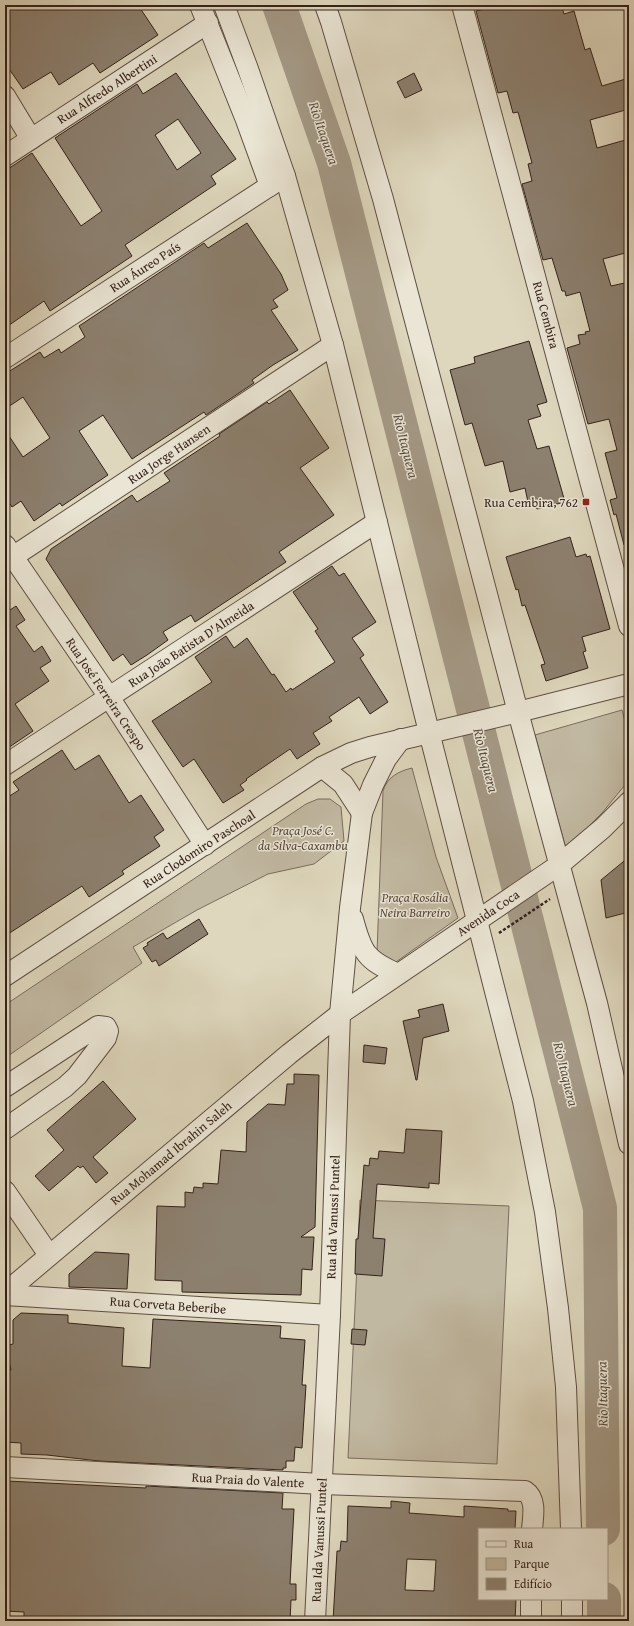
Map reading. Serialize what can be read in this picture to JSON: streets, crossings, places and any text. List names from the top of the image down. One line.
{"streets":{"street":["Rua Alfredo Albertini","Rua Áureo País","Rua Cembira","Rua Jorge Hansen","Rua João Batista D'Almeida","Rua José Ferreira Crespo","Rua Clodomiro Paschoal","Avenida Coca","Rua Mohamad Ibrahin Saleh","Rua Ida Vanussi Puntel","Rua Corveta Beberibe","Rua Praia do Valente"]},"crossings":[["Rua Jorge Hansen","Rua José Ferreira Crespo"],["Rua João Batista D'Almeida","Rua José Ferreira Crespo"],["Rua José Ferreira Crespo","Rua Clodomiro Paschoal"],["Rua Clodomiro Paschoal","Rua Ida Vanussi Puntel"],["Avenida Coca","Rua Mohamad Ibrahin Saleh"],["Avenida Coca","Rua Ida Vanussi Puntel"],["Rua Mohamad Ibrahin Saleh","Rua Ida Vanussi Puntel"],["Rua Mohamad Ibrahin Saleh","Rua Corveta Beberibe"],["Rua Ida Vanussi Puntel","Rua Corveta Beberibe"],["Rua Ida Vanussi Puntel","Rua Praia do Valente"]],"water":["Rio Itaquera"],"parks":["Praça José C. da Silva-Caxambu","Praça Rosália Neira Barreiro"],"places":{"transit":["Rua Cembira, 762"]},"legend":["Rua","Parque","Edifício"]}
